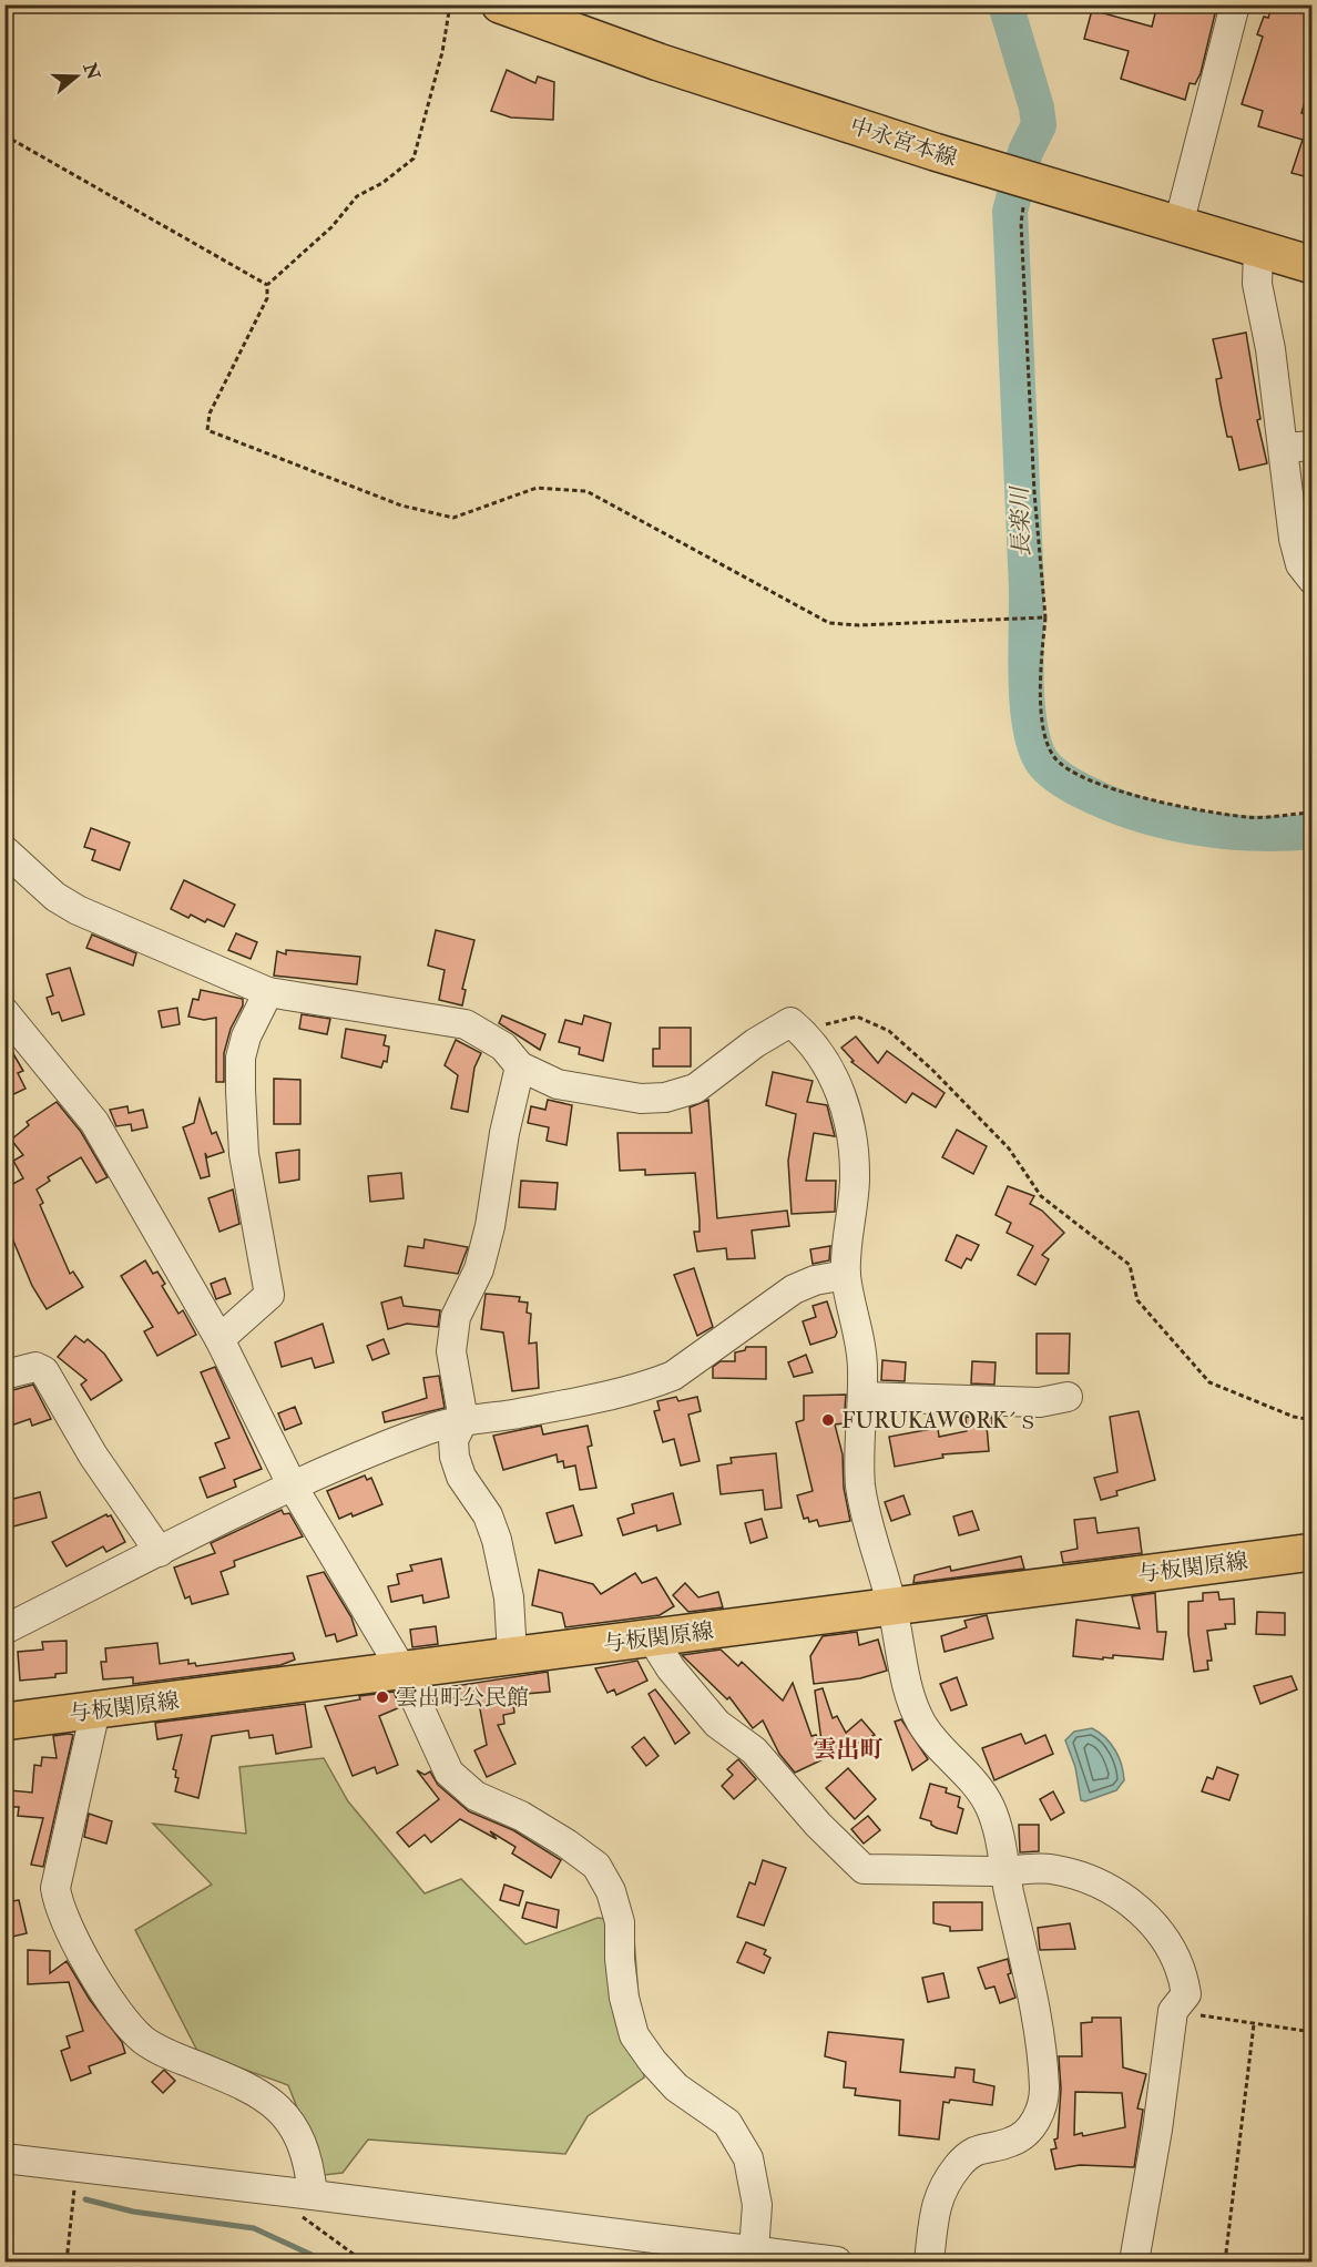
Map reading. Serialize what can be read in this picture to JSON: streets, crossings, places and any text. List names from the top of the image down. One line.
{"streets":{"main road":["中永宮本線","与板関原線"]},"districts":["雲出町"],"water":["長楽川"],"places":["FURUKAWORK´ｓ","雲出町公民館"],"north":"right"}
